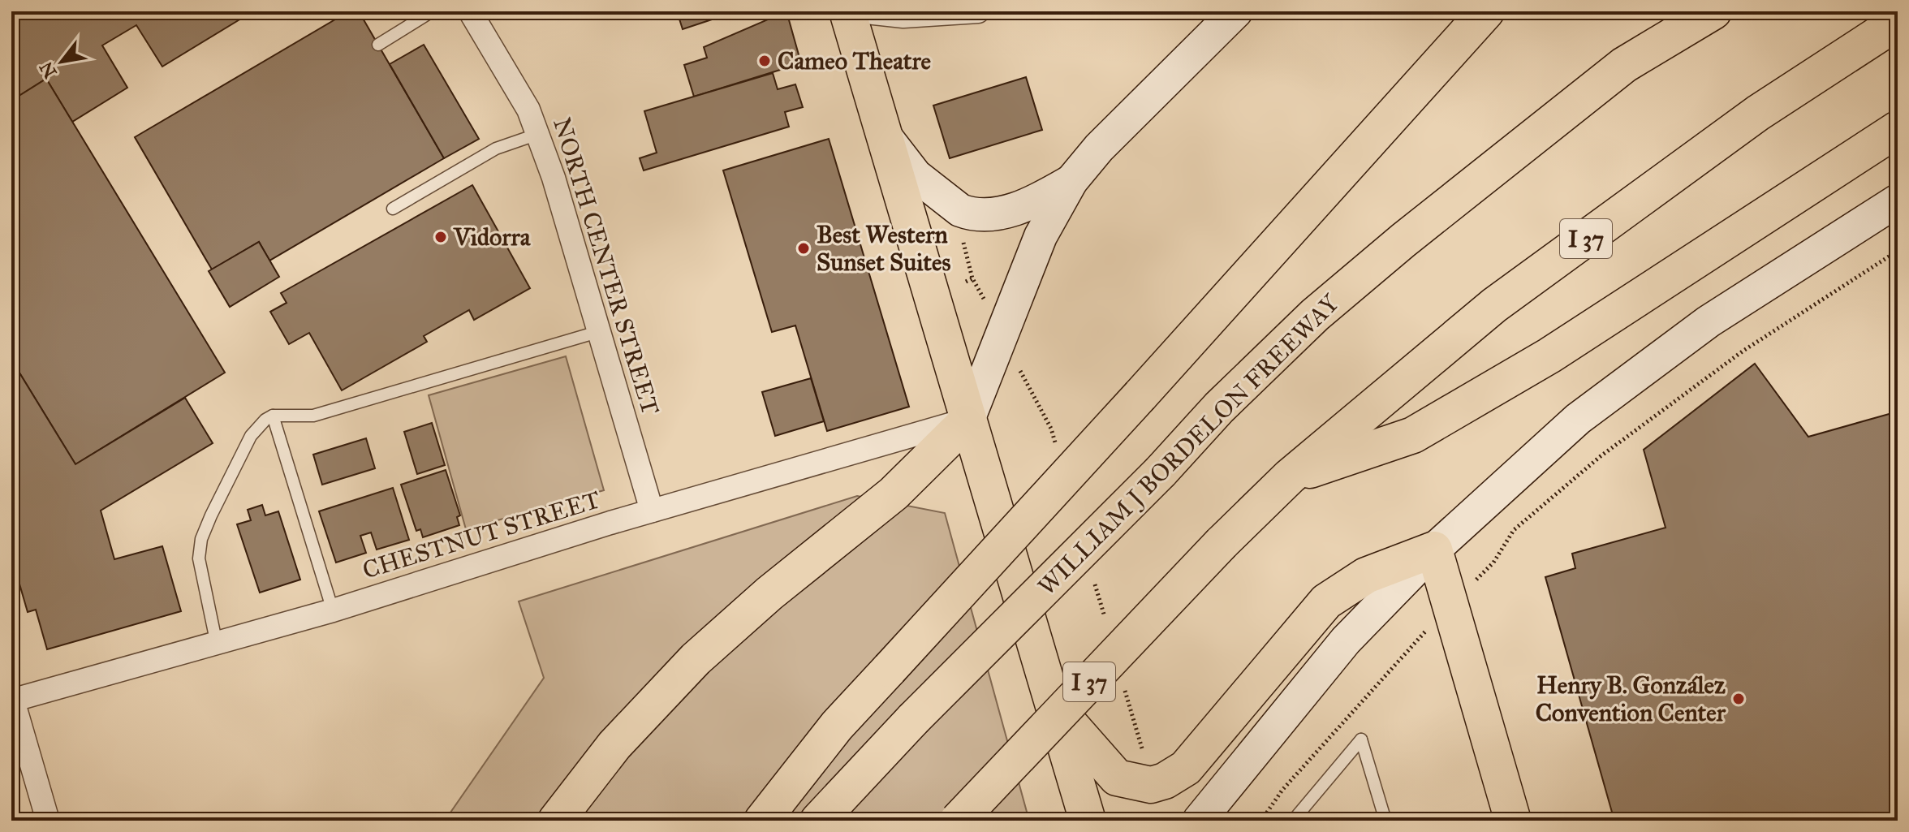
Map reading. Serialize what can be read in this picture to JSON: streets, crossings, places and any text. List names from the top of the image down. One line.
{"streets":{"main road":["I 37","WILLIAM J BORDELON FREEWAY"],"street":["NORTH CENTER STREET","CHESTNUT STREET"]},"crossings":[["NORTH CENTER STREET","CHESTNUT STREET"]],"places":["Cameo Theatre","Vidorra","Best Western Sunset Suites","Henry B. González Convention Center"],"north":"bottom left"}
